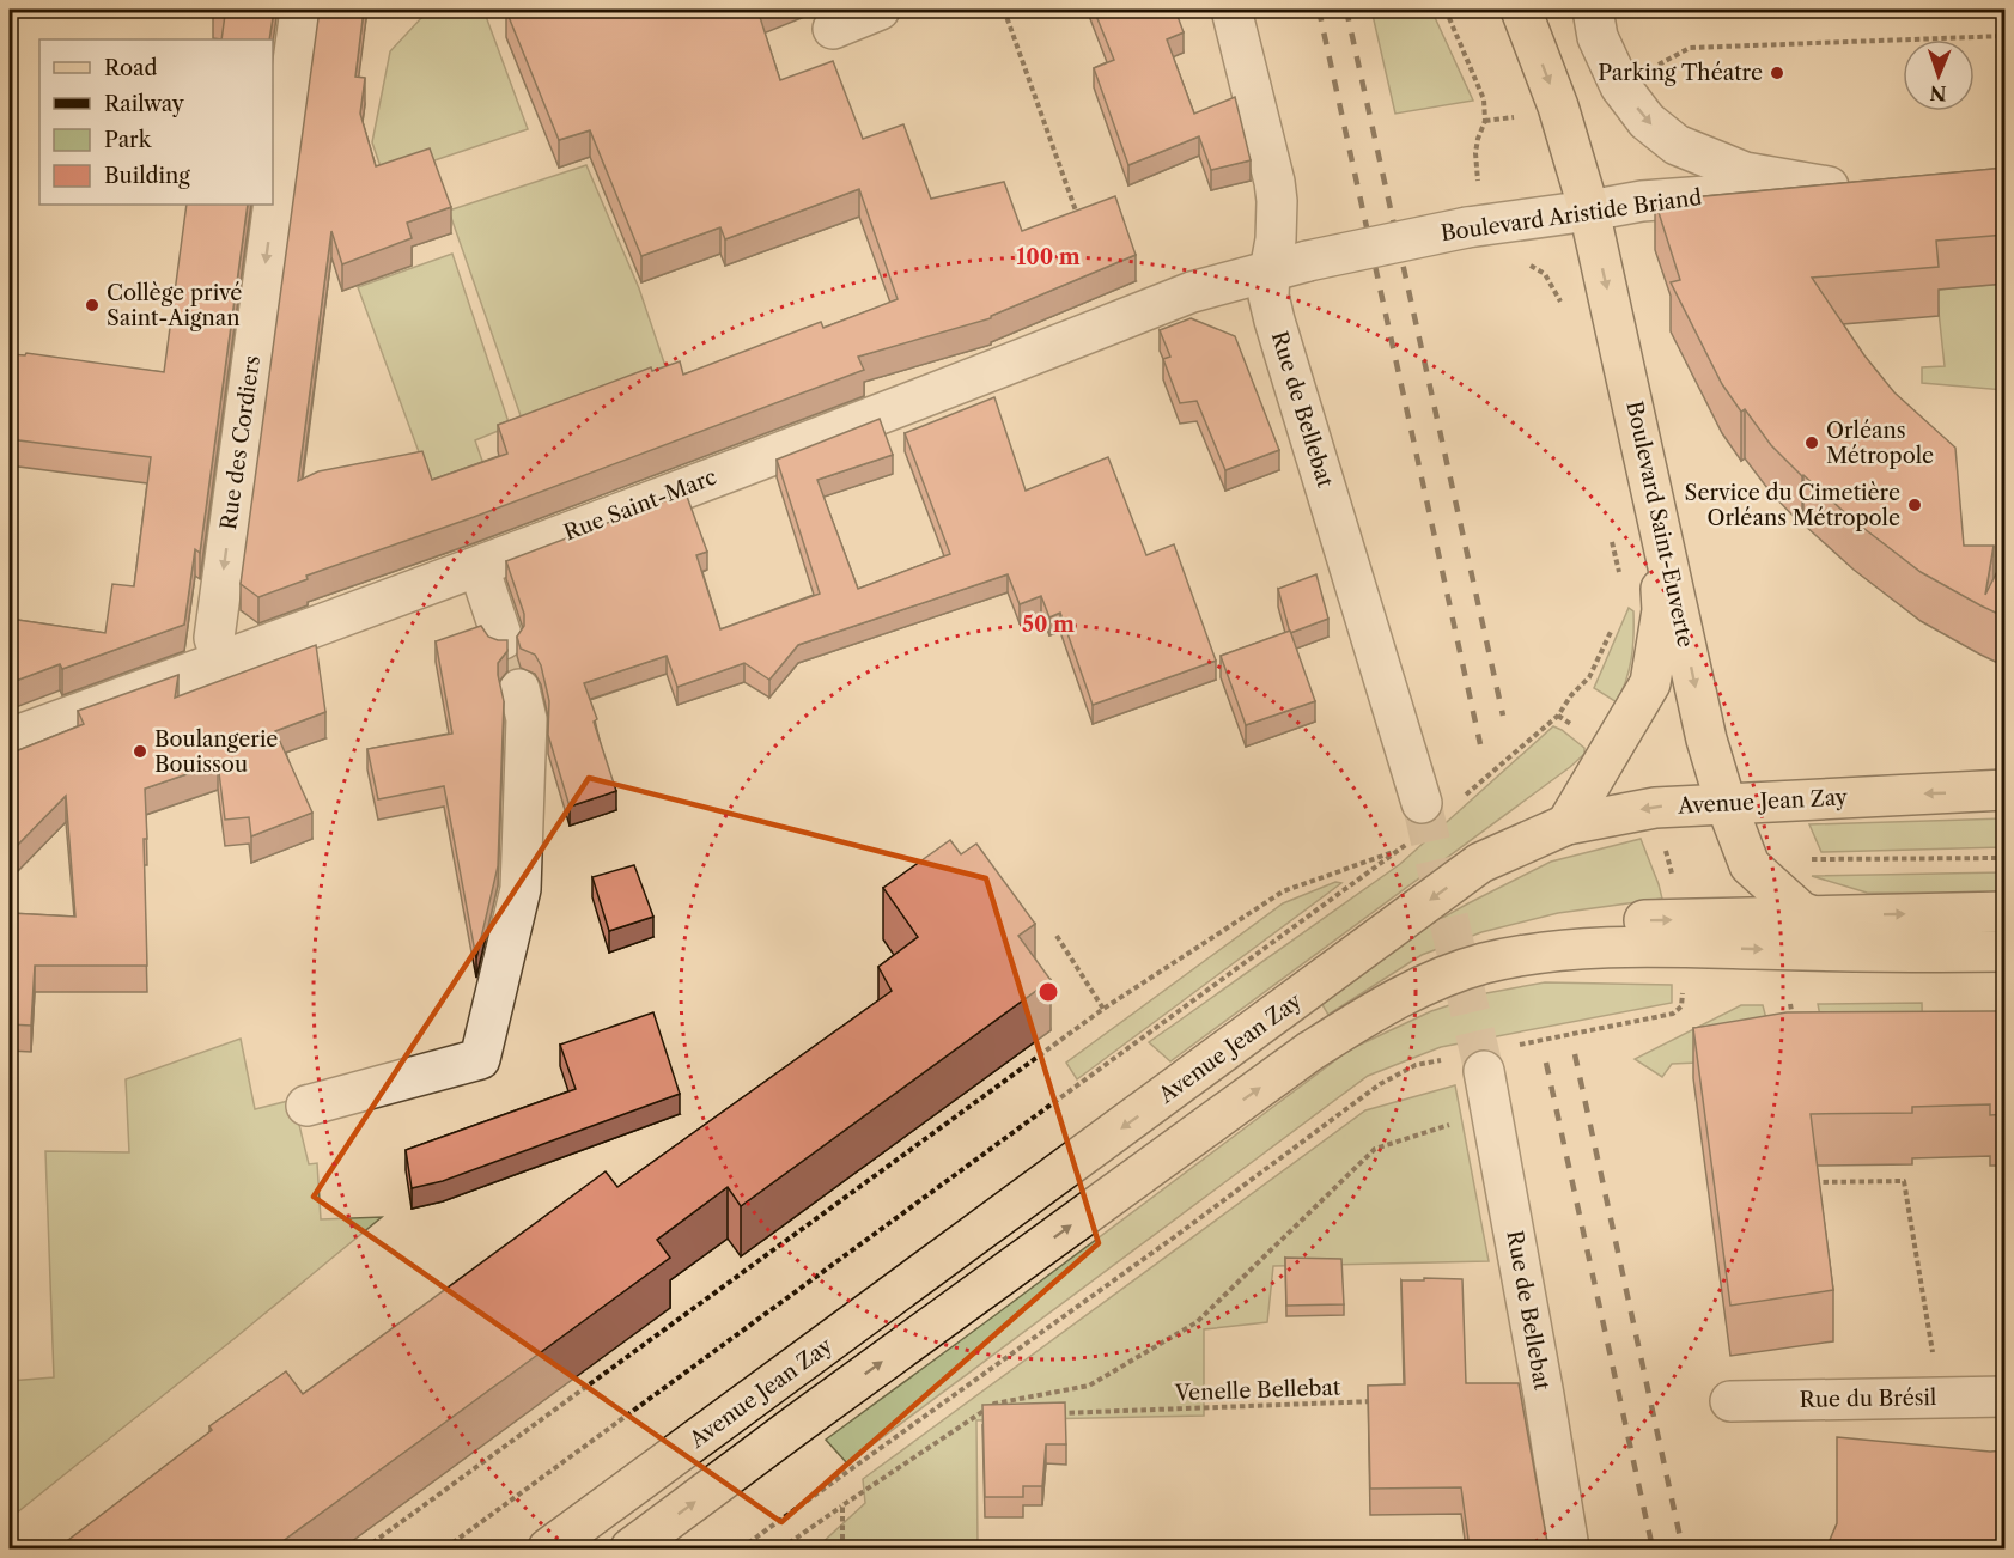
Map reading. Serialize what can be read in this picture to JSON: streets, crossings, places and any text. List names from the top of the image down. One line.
{"streets":{"main road":["Boulevard Saint-Euverte","Avenue Jean Zay"],"street":["Boulevard Aristide Briand","Rue de Bellebat","Rue des Cordiers","Rue Saint-Marc","Rue du Brésil"],"path":["Venelle Bellebat"]},"crossings":[["Boulevard Aristide Briand","Rue de Bellebat"],["Boulevard Aristide Briand","Rue Saint-Marc"],["Boulevard Aristide Briand","Boulevard Saint-Euverte"],["Rue de Bellebat","Rue Saint-Marc"],["Rue des Cordiers","Rue Saint-Marc"],["Boulevard Saint-Euverte","Avenue Jean Zay"]],"one_way":["Rue des Cordiers","Boulevard Saint-Euverte"],"places":["Parking Théatre","Collège privé Saint-Aignan","Orléans Métropole","Service du Cimetière Orléans Métropole","Boulangerie Bouissou"],"legend":["Road","Railway","Park","Building"],"north":"bottom","rings":["100 m","50 m"]}
